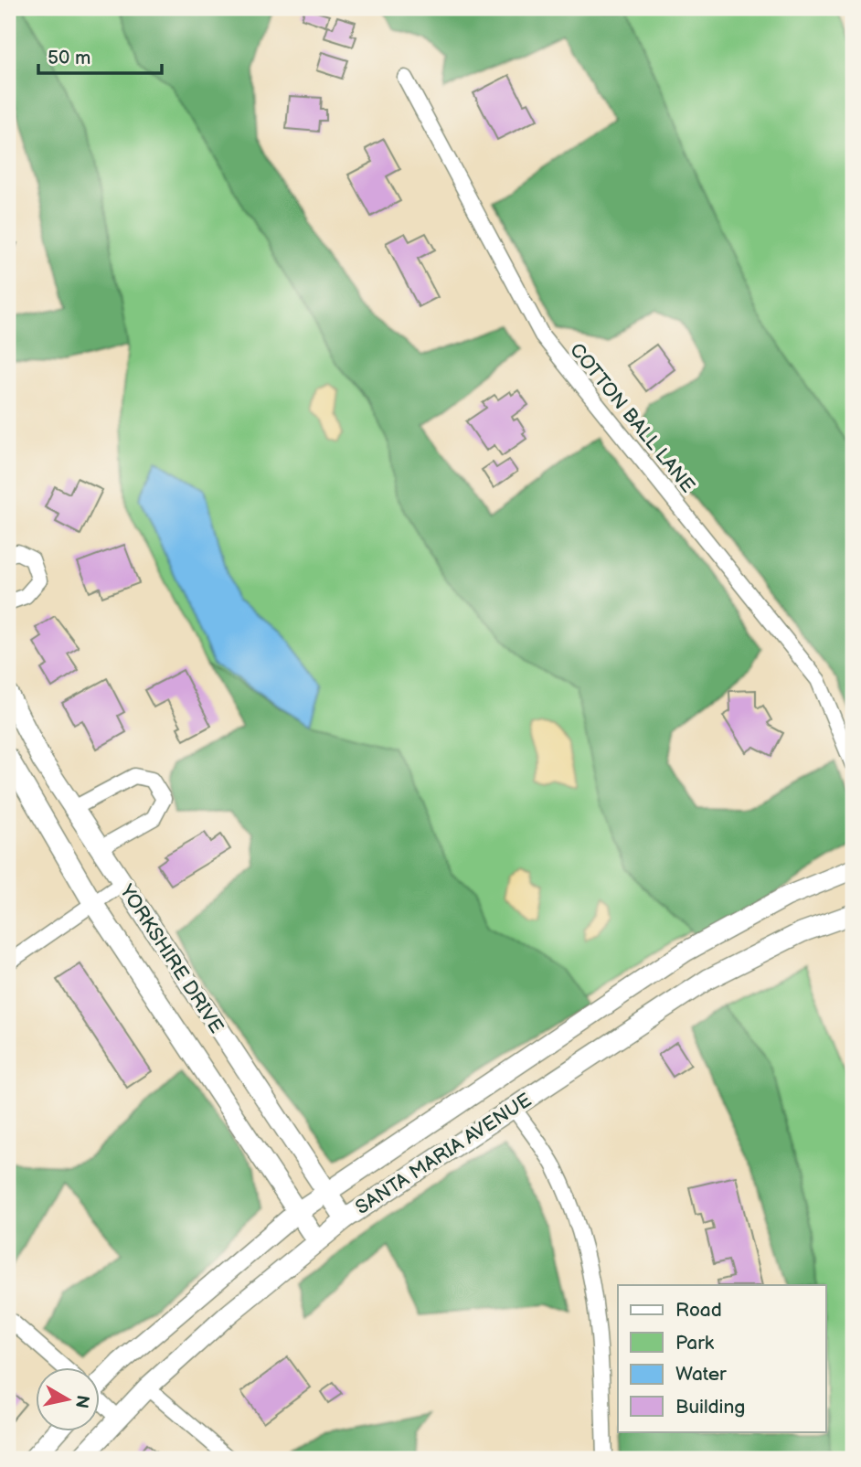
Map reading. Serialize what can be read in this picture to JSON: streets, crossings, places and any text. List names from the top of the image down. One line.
{"streets":{"street":["COTTON BALL LANE","YORKSHIRE DRIVE","SANTA MARIA AVENUE"]},"crossings":[["YORKSHIRE DRIVE","SANTA MARIA AVENUE"]],"legend":["Road","Park","Water","Building"],"scale_bar":"50 m","north":"right"}
